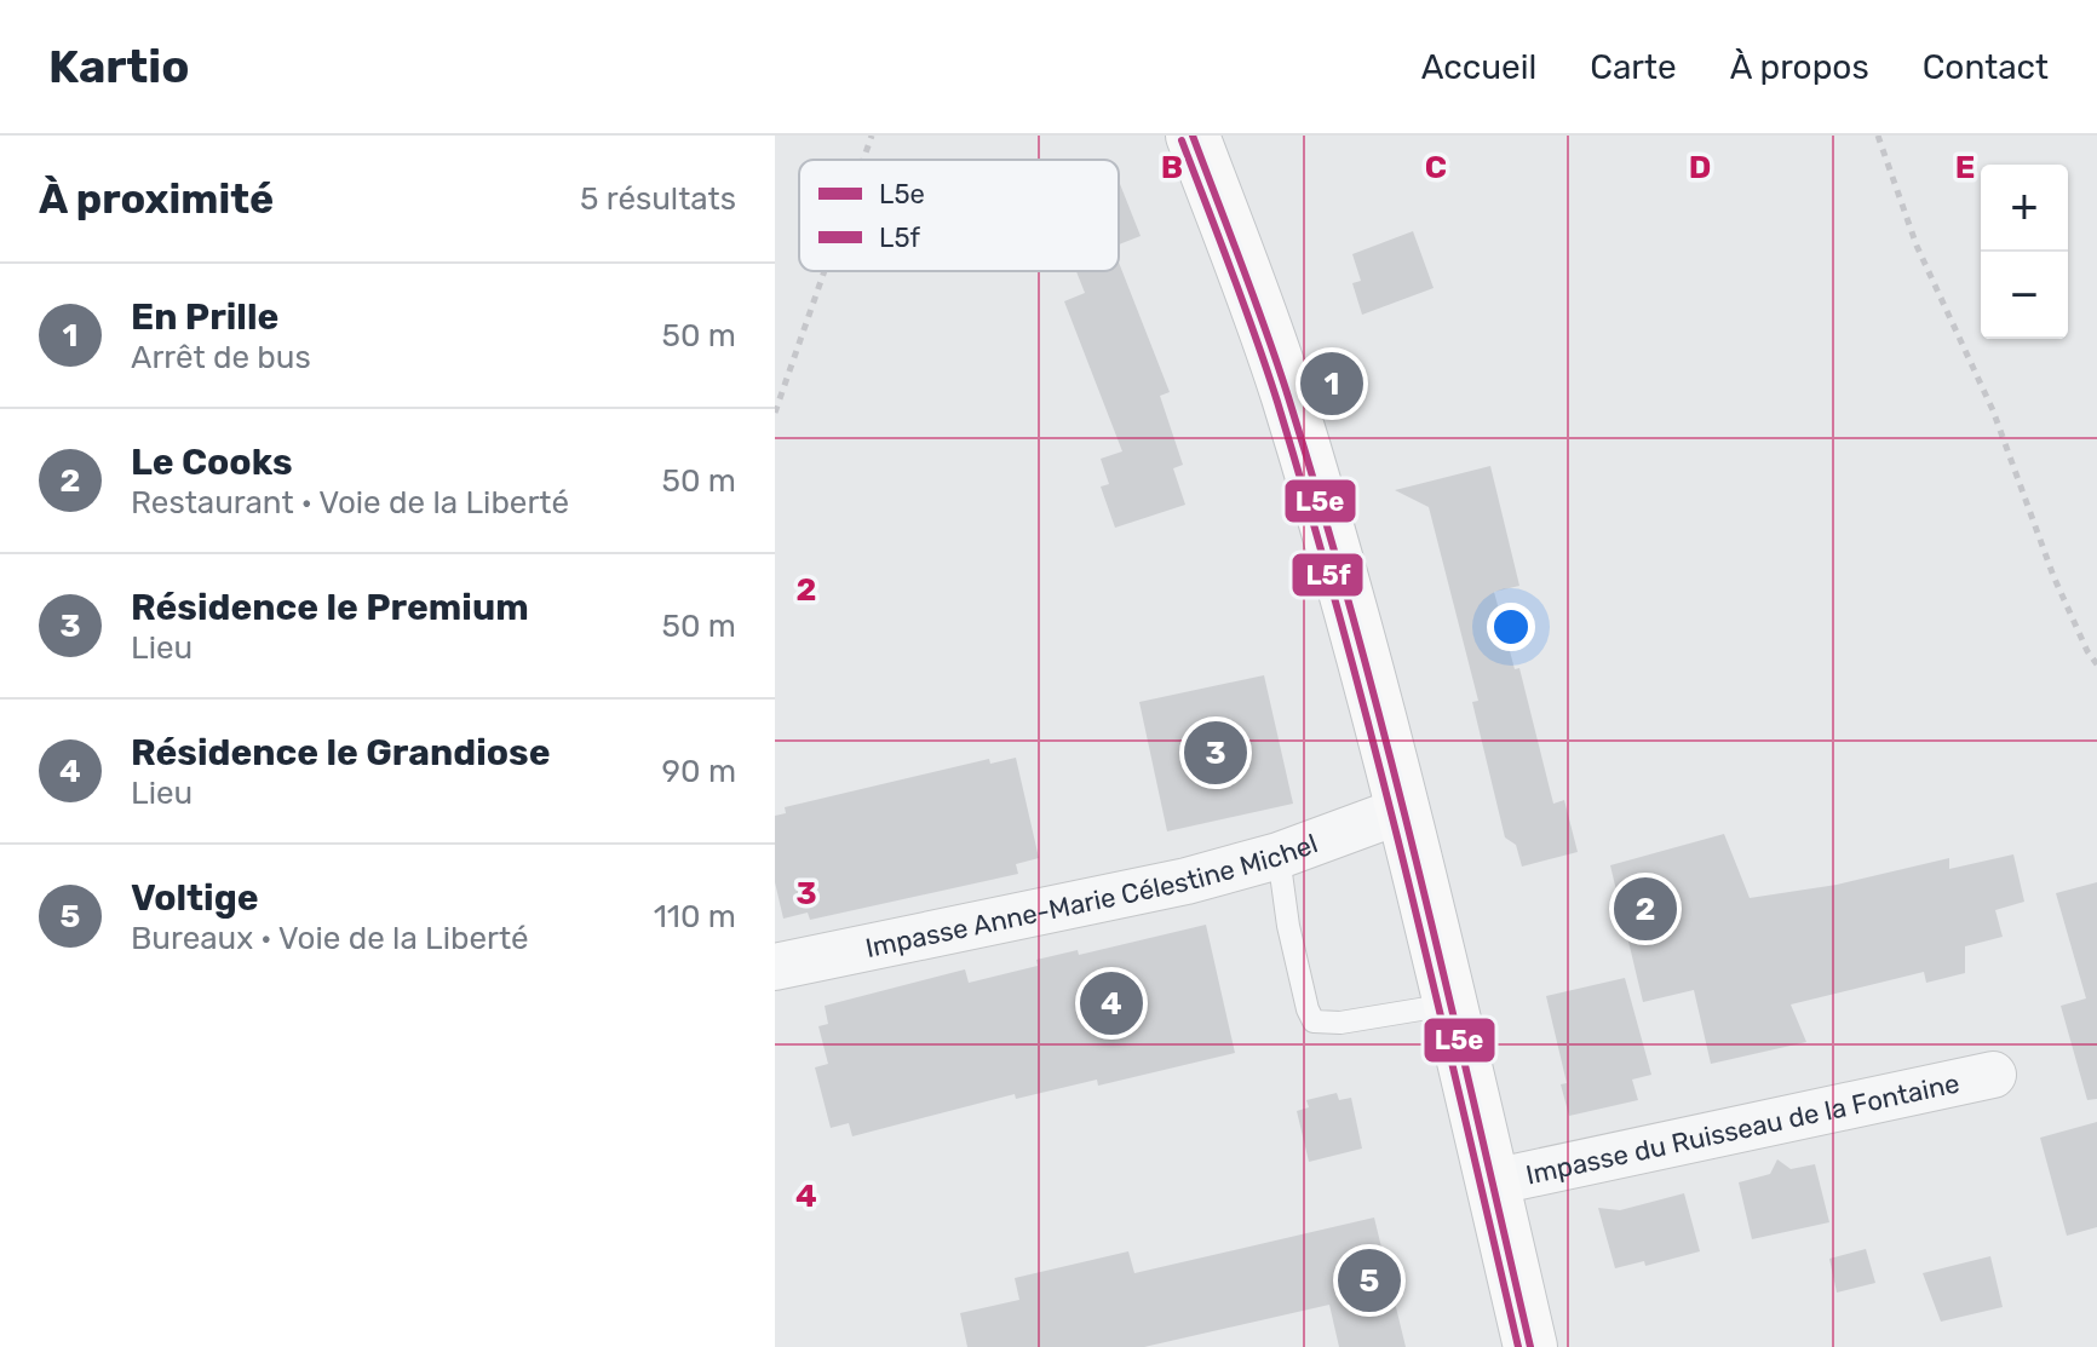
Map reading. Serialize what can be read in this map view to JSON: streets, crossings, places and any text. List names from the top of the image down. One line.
{"streets":{"street":["Impasse Anne-Marie Célestine Michel","Impasse du Ruisseau de la Fontaine"]},"lines":["transit line L5e","transit line L5f"],"legend":["L5e","L5f"],"page":{"header":"Kartio","nav":["Accueil","Carte","À propos","Contact"],"heading":["À proximité","5 résultats"],"map_buttons":["+","−"],"list":[{"mark":"1","name":"En Prille","note":"Arrêt de bus","value":"50 m"},{"mark":"2","name":"Le Cooks","note":"Restaurant · Voie de la Liberté","value":"50 m"},{"mark":"3","name":"Résidence le Premium","note":"Lieu","value":"50 m"},{"mark":"4","name":"Résidence le Grandiose","note":"Lieu","value":"90 m"},{"mark":"5","name":"Voltige","note":"Bureaux · Voie de la Liberté","value":"110 m"}],"pins":["1","3","2","4","5"]},"grid":{"columns":["B","C","D","E"],"rows":["2","3","4"]}}
